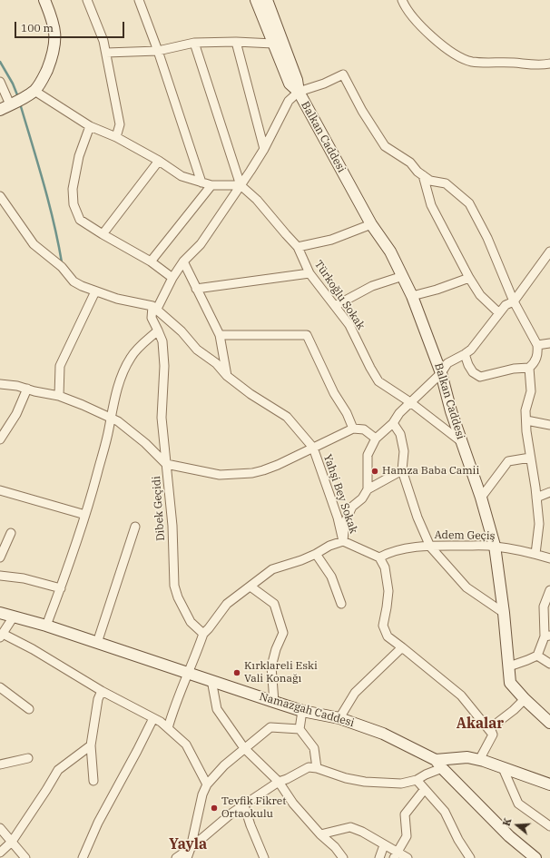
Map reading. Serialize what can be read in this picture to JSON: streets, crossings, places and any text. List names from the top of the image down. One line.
{"streets":{"main road":["Balkan Caddesi","Namazgah Caddesi"],"street":["Türkoğlu Sokak","Yahşi Bey Sokak","Dibek Geçidi","Adem Geçiş"]},"crossings":[["Balkan Caddesi","Türkoğlu Sokak"],["Balkan Caddesi","Adem Geçiş"],["Yahşi Bey Sokak","Dibek Geçidi"],["Yahşi Bey Sokak","Adem Geçiş"]],"districts":["Akalar","Yayla"],"places":["Hamza Baba Camii","Kırklareli Eski Vali Konağı","Tevfik Fikret Ortaokulu"],"scale_bar":"100 m","north":"left"}
